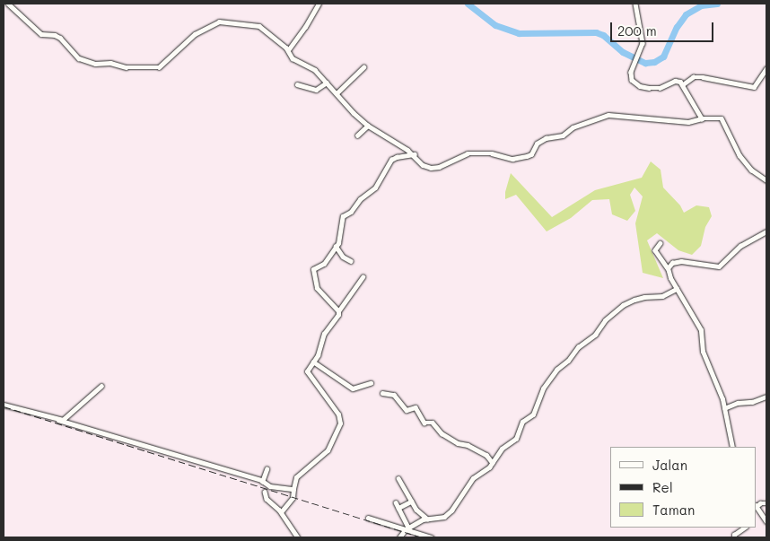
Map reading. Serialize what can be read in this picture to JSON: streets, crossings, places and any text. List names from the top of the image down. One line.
{"legend":["Jalan","Rel","Taman"],"scale_bar":"200 m"}
